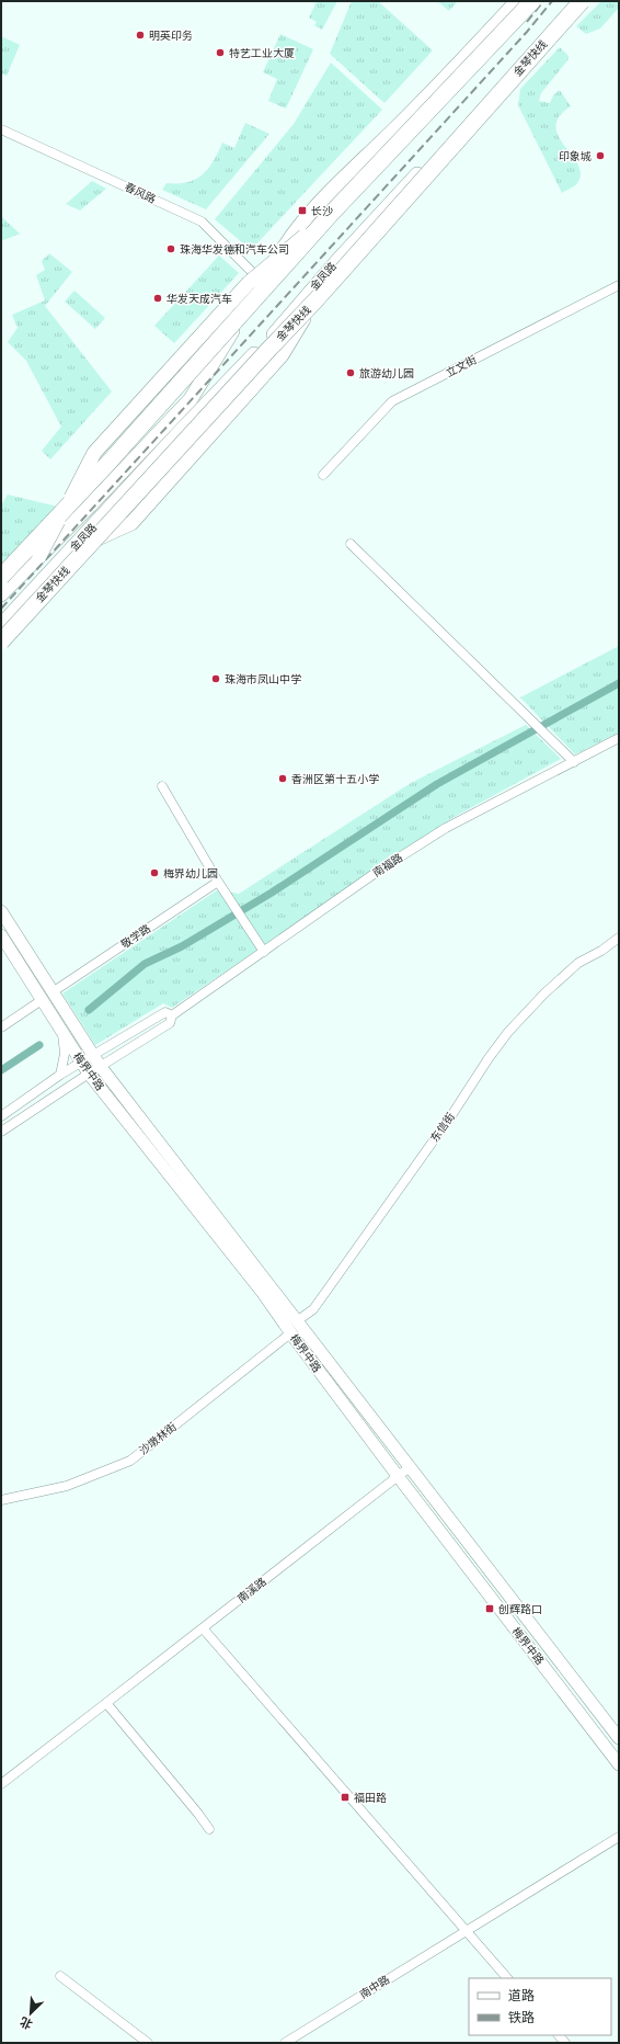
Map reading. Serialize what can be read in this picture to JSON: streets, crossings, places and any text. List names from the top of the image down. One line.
{"streets":{"highway":["金琴快线"],"main road":["金凤路","梅界中路"],"street":["春风路","立文街","南福路","敬学路","东信街","沙墩林街","南溪路","南中路"]},"crossings":[["春风路","金凤路"],["敬学路","梅界中路"],["梅界中路","东信街"],["梅界中路","沙墩林街"],["梅界中路","南溪路"]],"places":{"other":["明英印务","特艺工业大厦","印象城","珠海华发德和汽车公司","华发天成汽车","旅游幼儿园","珠海市凤山中学","香洲区第十五小学","梅界幼儿园"],"transit":["长沙","创辉路口","福田路"]},"legend":["道路","铁路"],"north":"bottom left"}
